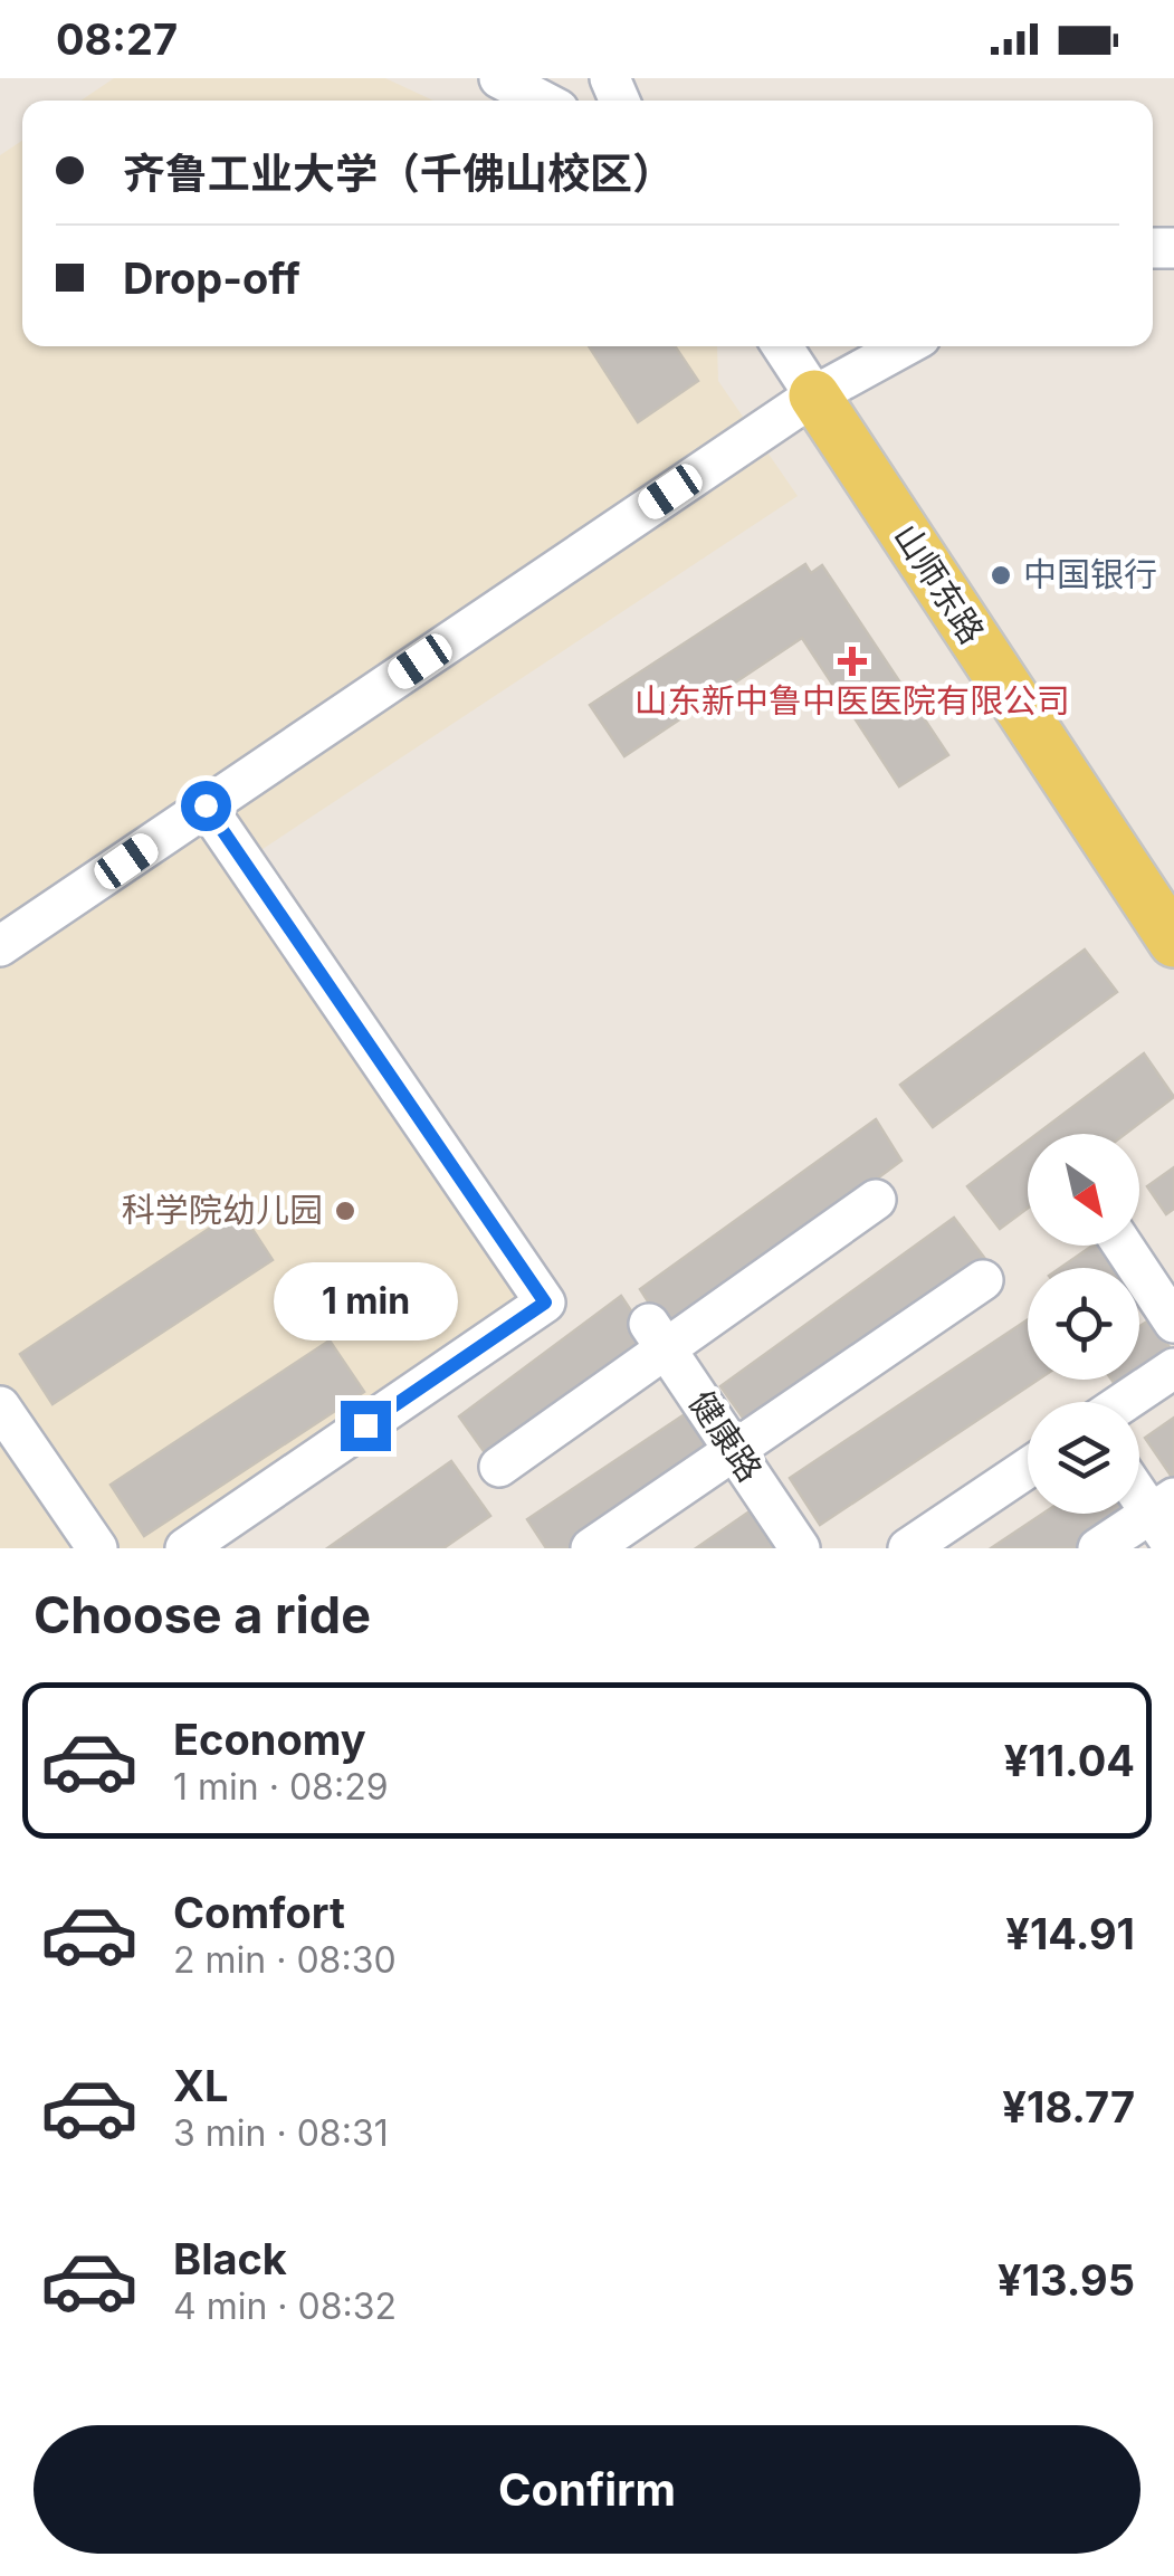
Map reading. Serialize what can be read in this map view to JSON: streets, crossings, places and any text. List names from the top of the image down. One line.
{"streets":{"main road":["山师东路"],"street":["健康路"]},"places":{"other":["中国银行","科学院幼儿园"],"health":["山东新中鲁中医医院有限公司"]},"north":"bottom right","page":{"status":"08:27","banner":["齐鲁工业大学（千佛山校区）","Drop-off"],"bubble":"1 min","heading":"Choose a ride","list":[{"name":"Economy","note":"1 min · 08:29","value":"¥11.04"},{"name":"Comfort","note":"2 min · 08:30","value":"¥14.91"},{"name":"XL","note":"3 min · 08:31","value":"¥18.77"},{"name":"Black","note":"4 min · 08:32","value":"¥13.95"}],"buttons":"Confirm"}}
